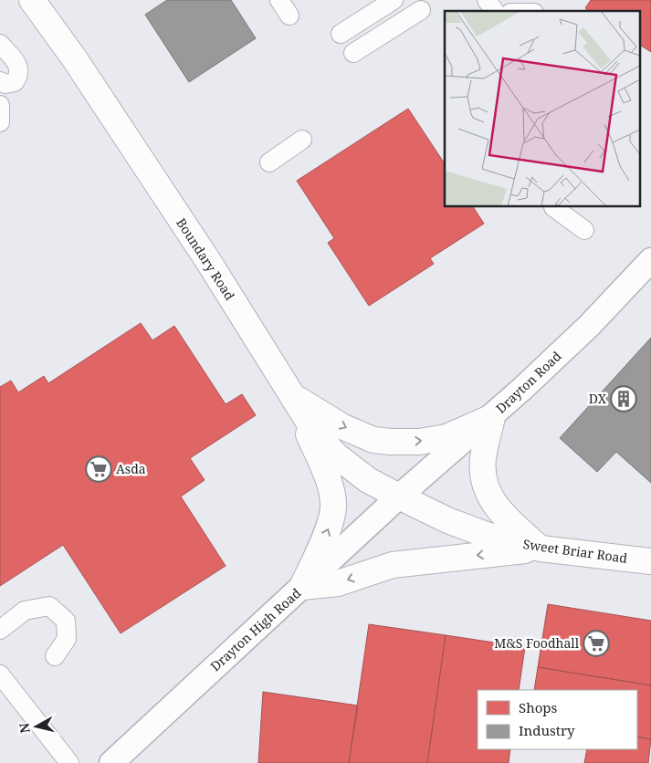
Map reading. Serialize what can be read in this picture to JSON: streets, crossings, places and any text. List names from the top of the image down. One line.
{"streets":{"highway":["Boundary Road","Sweet Briar Road"],"main road":["Drayton Road","Drayton High Road"]},"crossings":[["Boundary Road","Drayton Road"],["Boundary Road","Sweet Briar Road"],["Boundary Road","Drayton High Road"],["Drayton Road","Sweet Briar Road"],["Drayton Road","Drayton High Road"],["Sweet Briar Road","Drayton High Road"]],"places":{"building":["DX"],"supermarket":["Asda","M&S Foodhall"]},"legend":["Shops","Industry"],"north":"left"}
